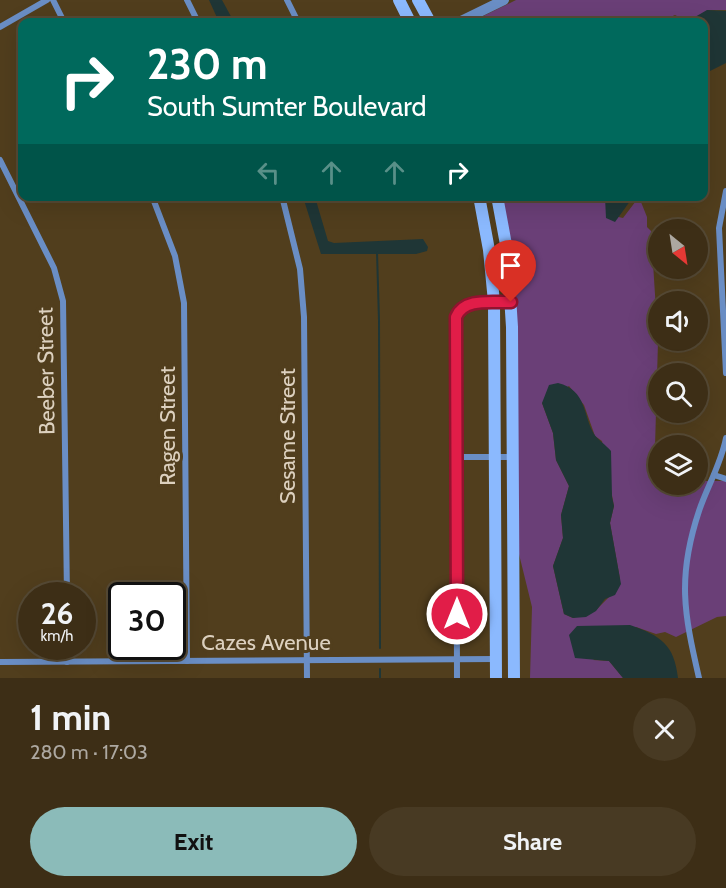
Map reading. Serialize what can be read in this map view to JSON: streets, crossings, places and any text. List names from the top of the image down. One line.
{"streets":{"street":["Beeber Street","Ragen Street","Sesame Street","Cazes Avenue"]},"crossings":[["Ragen Street","Cazes Avenue"],["Sesame Street","Cazes Avenue"]],"north":"bottom right","page":{"turn":["230 m","South Sumter Boulevard"],"speed":"26 km/h","limit":"30","heading":["1 min","280 m · 17:03"],"buttons":["Exit","Share"]}}
